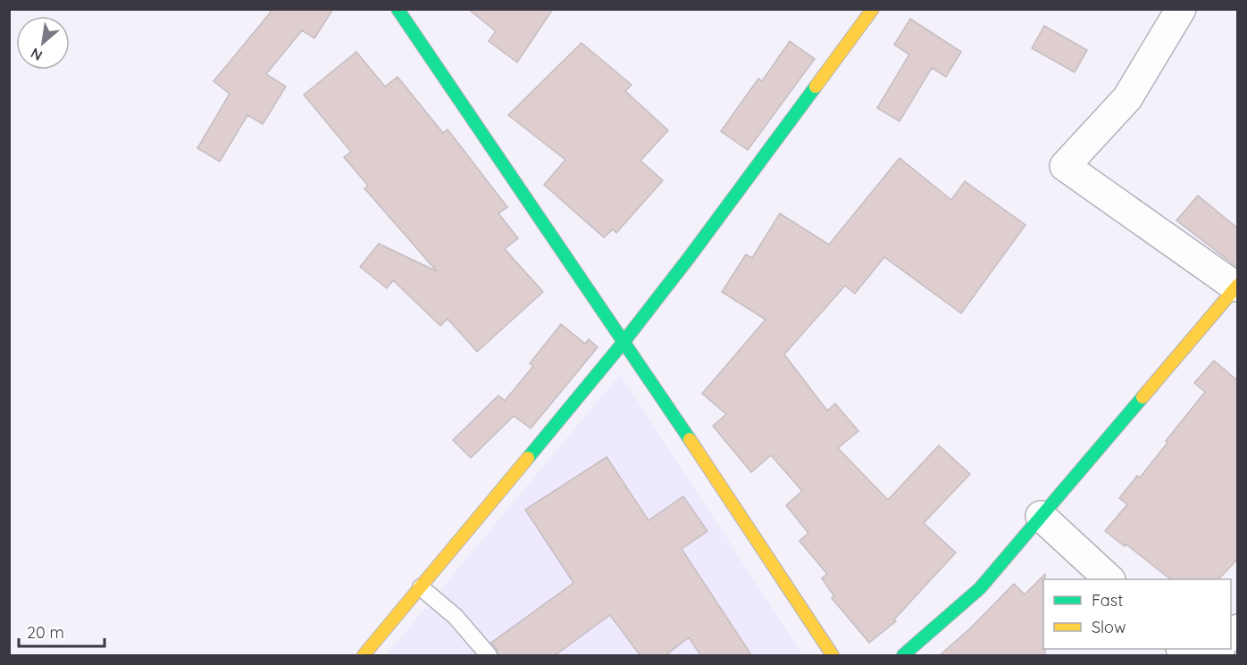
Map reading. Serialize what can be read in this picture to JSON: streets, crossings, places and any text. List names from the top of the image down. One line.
{"legend":["Fast","Slow"],"scale_bar":"20 m","north":"bottom left"}
